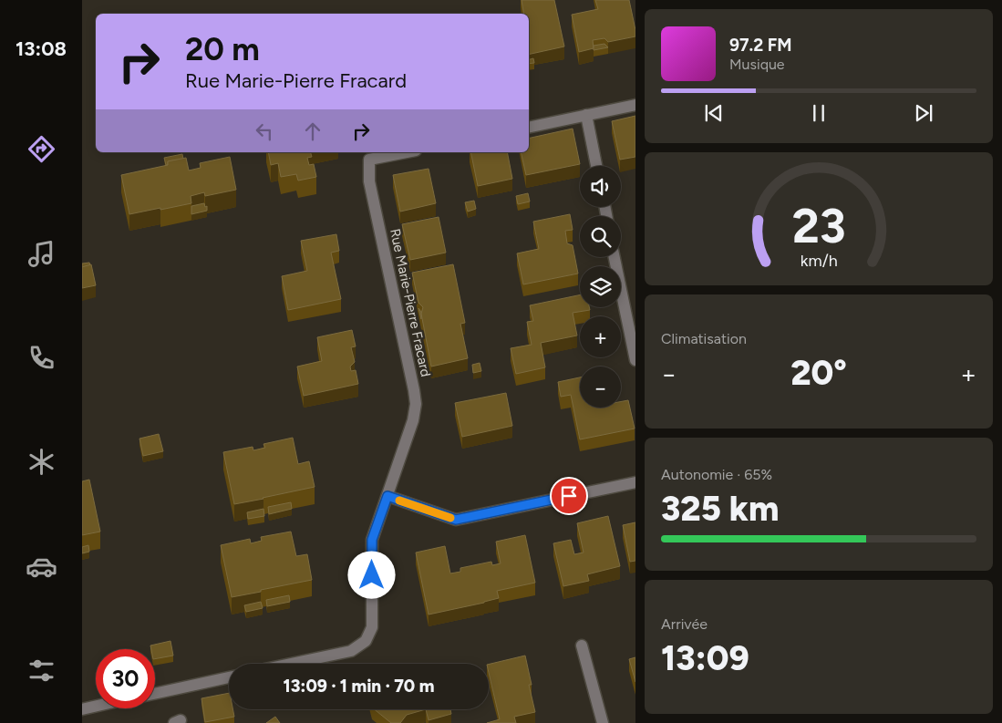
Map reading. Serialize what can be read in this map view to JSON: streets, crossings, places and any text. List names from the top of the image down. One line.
{"streets":{"street":["Rue Marie-Pierre Fracard"]},"page":{"tabs":"13:08","turn":["20 m","Rue Marie-Pierre Fracard"],"song":["97.2 FM","Musique"],"map_buttons":["+","−"],"tile":["Climatisation",["Autonomie · 65%","325 km"],["Arrivée","13:09"]],"heat":["−","20°","+"],"limit":"30","trip":"13:09 · 1 min · 70 m","gauge":["23","km/h"]}}
